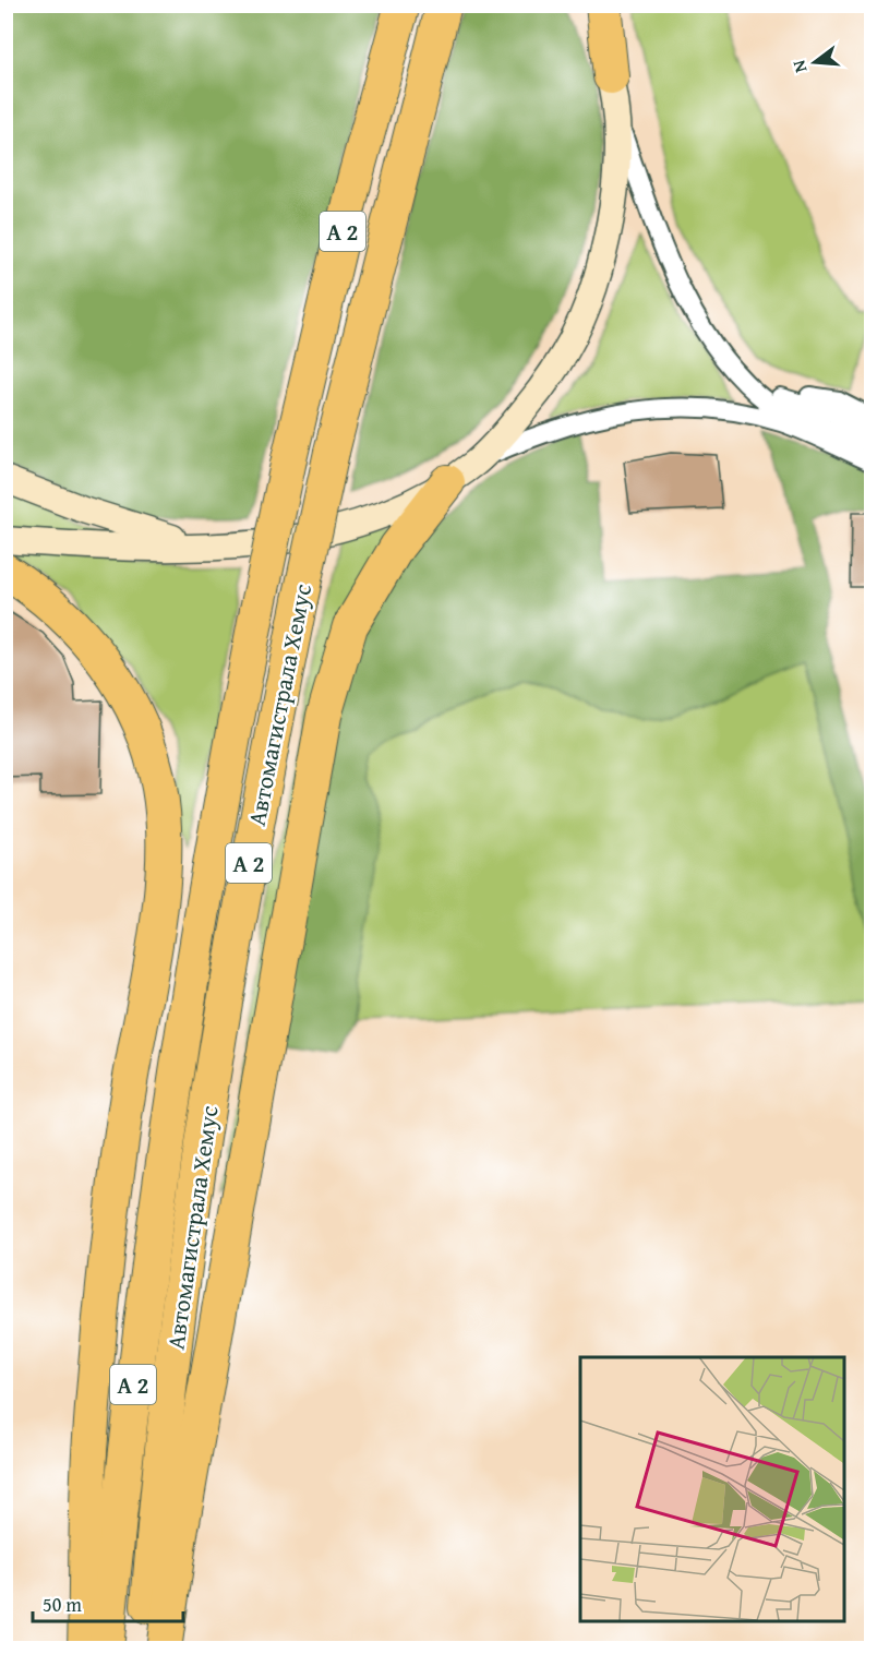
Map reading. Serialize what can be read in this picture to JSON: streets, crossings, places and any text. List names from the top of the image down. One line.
{"streets":{"highway":["A 2","Автомагистрала Хемус"]},"scale_bar":"50 m","north":"left"}
